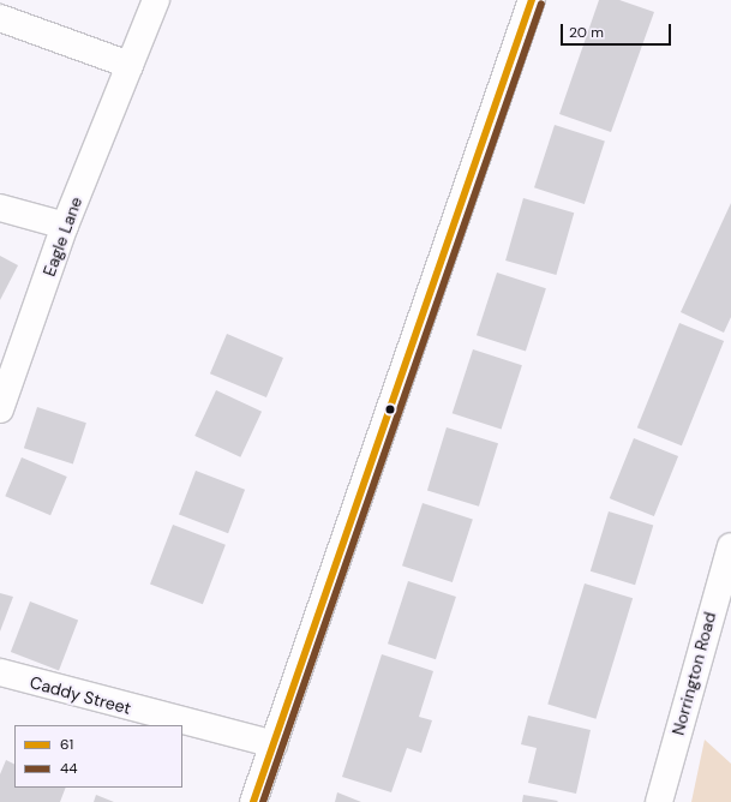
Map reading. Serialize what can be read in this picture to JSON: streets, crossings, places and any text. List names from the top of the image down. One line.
{"streets":{"street":["Eagle Lane","Norrington Road","Caddy Street"]},"lines":["transit line 61","transit line 44"],"legend":["61","44"],"scale_bar":"20 m"}
